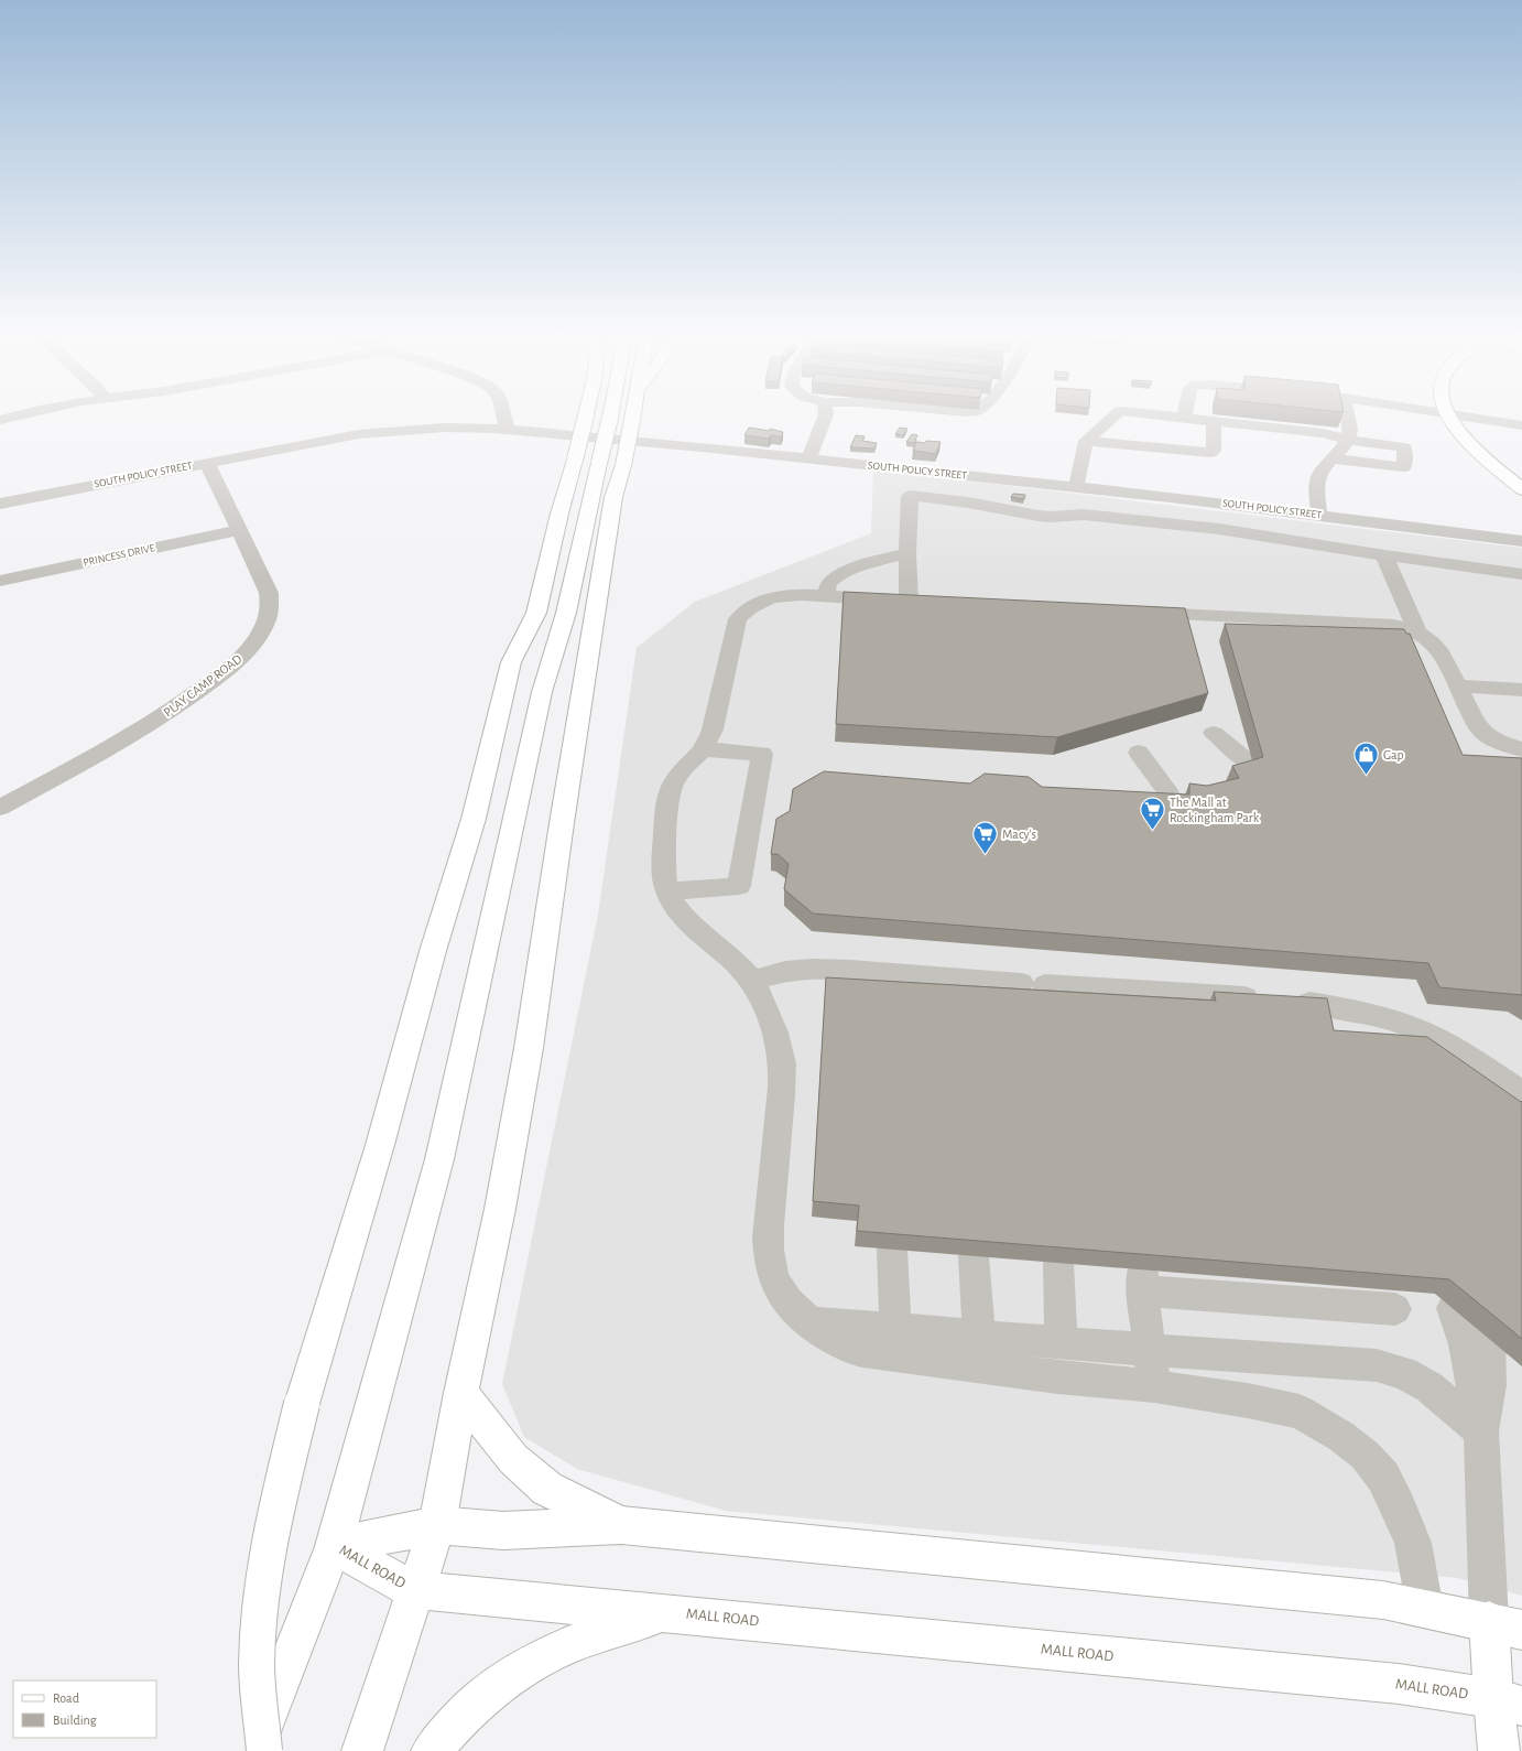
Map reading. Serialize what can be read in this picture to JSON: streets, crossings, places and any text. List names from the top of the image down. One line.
{"streets":{"main road":["MALL ROAD"],"street":["SOUTH POLICY STREET","PRINCESS DRIVE","PLAY CAMP ROAD"]},"crossings":[["SOUTH POLICY STREET","PLAY CAMP ROAD"],["PRINCESS DRIVE","PLAY CAMP ROAD"]],"places":{"shop":["Gap"],"supermarket":["The Mall at Rockingham Park","Macy's"]},"legend":["Road","Building"]}
